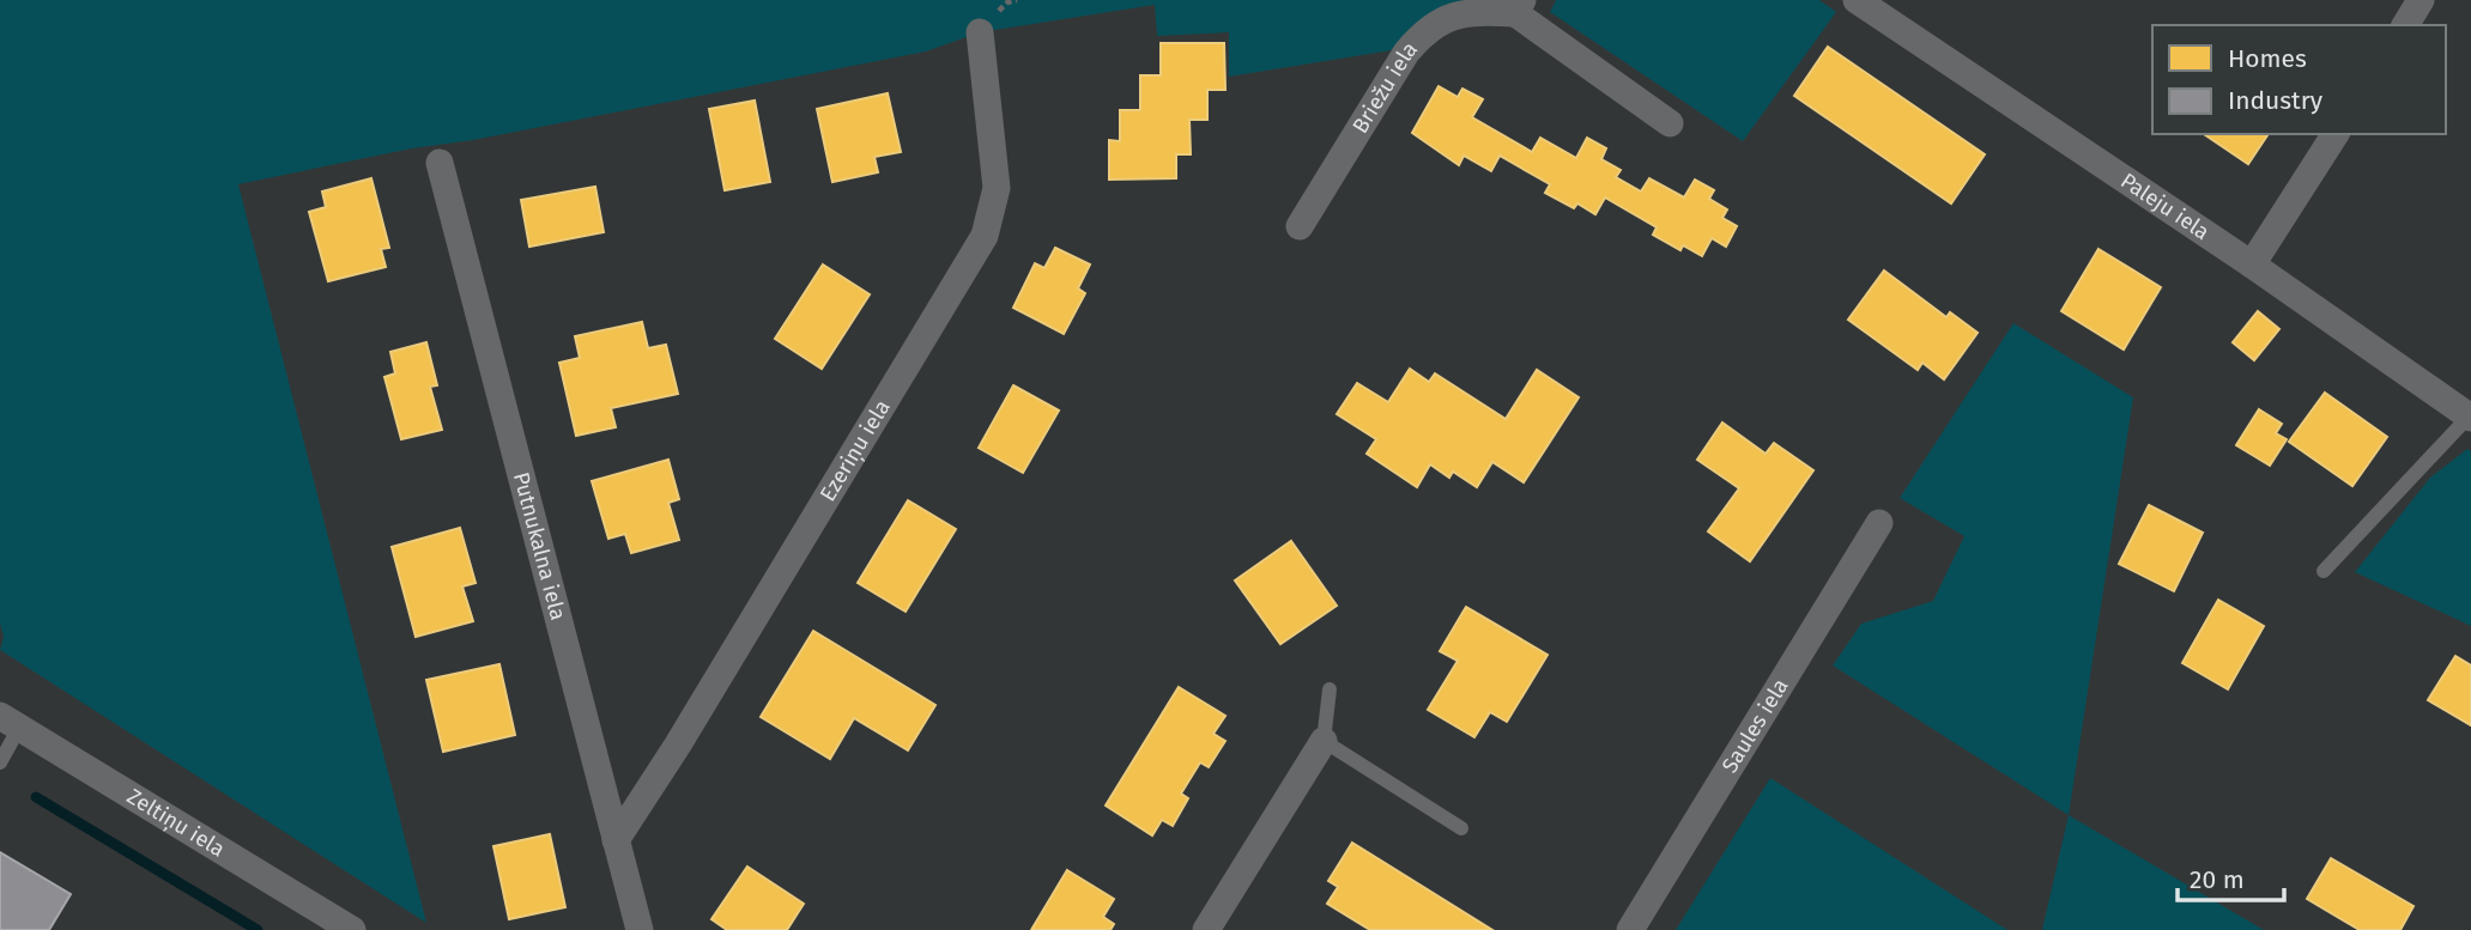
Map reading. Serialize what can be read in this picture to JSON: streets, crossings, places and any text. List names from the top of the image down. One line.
{"streets":{"street":["Briežu iela","Paleju iela","Ezeriņu iela","Putnukalna iela","Saules iela","Zeltiņu iela"]},"crossings":[["Ezeriņu iela","Putnukalna iela"]],"legend":["Homes","Industry"],"scale_bar":"20 m"}
